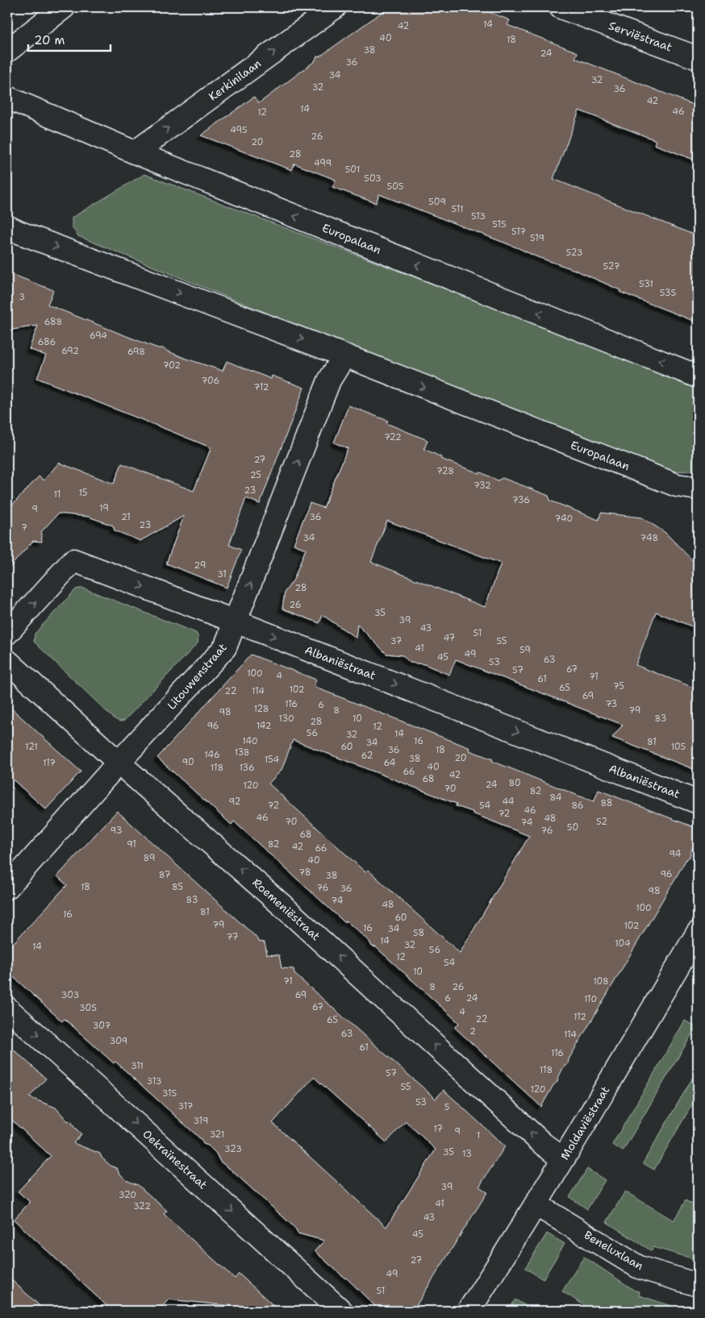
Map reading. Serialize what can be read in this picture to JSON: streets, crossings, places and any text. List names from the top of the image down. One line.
{"streets":{"street":["Serviëstraat","Kerkinilaan","Europalaan","Albaniëstraat","Litouwenstraat","Roemeniëstraat","Moldaviëstraat","Oekraïnestraat","Beneluxlaan"]},"crossings":[["Kerkinilaan","Europalaan"],["Europalaan","Litouwenstraat"],["Albaniëstraat","Litouwenstraat"],["Litouwenstraat","Roemeniëstraat"],["Roemeniëstraat","Moldaviëstraat"],["Moldaviëstraat","Beneluxlaan"]],"one_way":["Kerkinilaan","Albaniëstraat","Litouwenstraat","Roemeniëstraat","Oekraïnestraat"],"house_numbers":["14","42","40","18","38","24","36","34","32","32","36","42","14","46","12","495","26","20","28","499","501","503","505","509","511","513","515","517","519","523","527","531","535","3","688","694","686","692","698","702","706","712","722","27","728","25","732","23","15","11","736","19","9","21","36","740","23","7","34","748","29","31","28","26","35","39","43","51","47","37","55","41","59","49","45","63","53","67","57","100","4","71","61","75","65","102","22","114","69","116","73","6","128","8","79","98","130","10","83","28","96","142","12","56","14","32","140","16","81","34","121","60","105","36","18","138","146","62","20","38","154","90","117","64","40","118","136","66","42","68","80","24","120","70","82","84","92","44","88","72","54","86","46","72","46","48","70","52","74","50","93","76","68","91","82","42","66","94","89","40","78","96","87","38","18","85","76","36","98","83","74","48","100","81","16","60","79","102","16","34","58","77","14","104","32","14","56","12","54","10","71","108","8","26","303","69","6","24","110","67","305","4","112","22","65","307","2","63","114","309","61","116","311","118","57","313","55","120","315","53","317","5","319","17","9","321","1","323","35","13","39","320","41","322","43","45","27","49","51"],"scale_bar":"20 m"}
